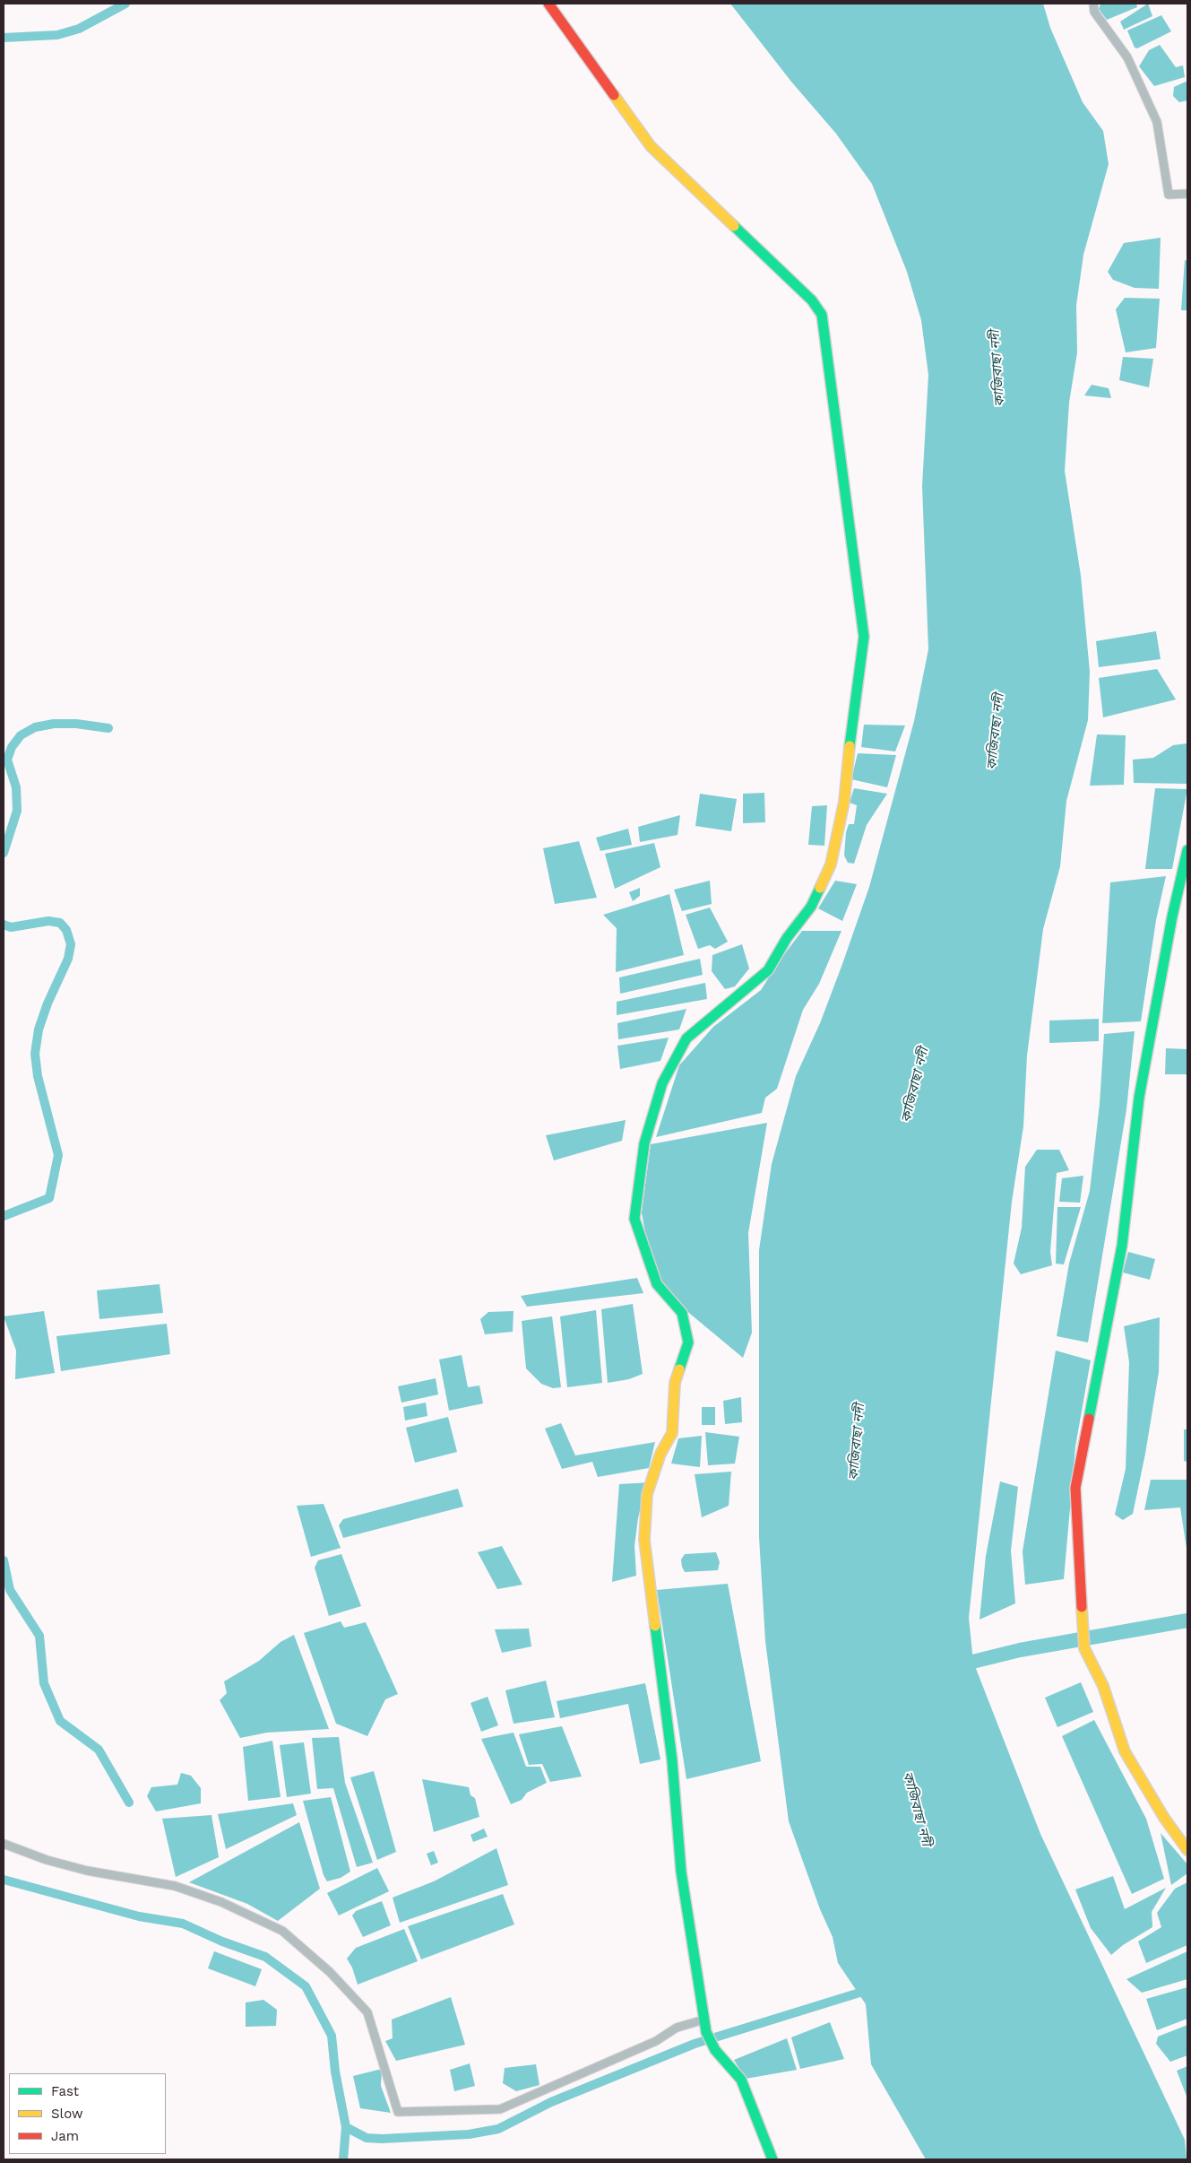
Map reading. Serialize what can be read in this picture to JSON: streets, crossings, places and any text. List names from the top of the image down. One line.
{"water":["কাজিবাছা নদী"],"legend":["Fast","Slow","Jam"]}
